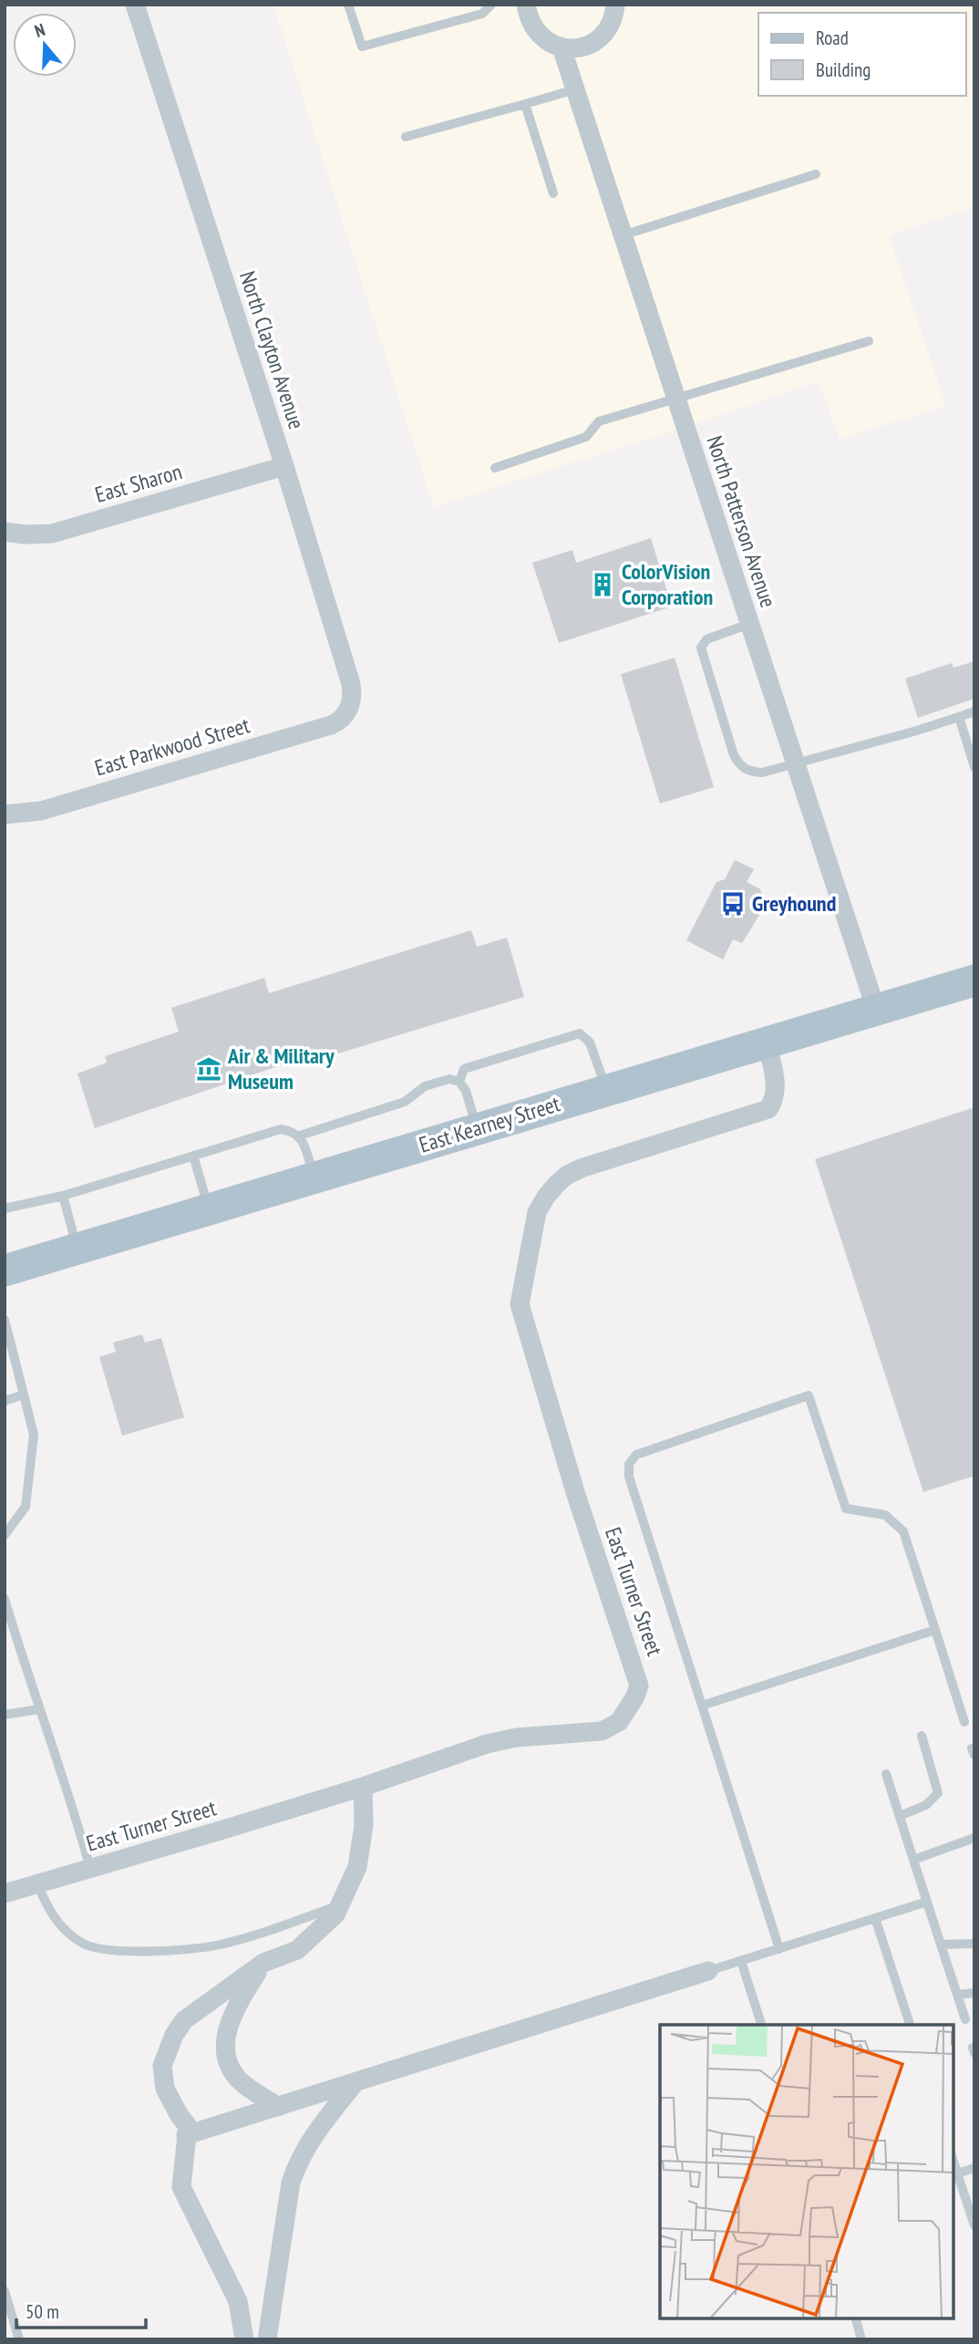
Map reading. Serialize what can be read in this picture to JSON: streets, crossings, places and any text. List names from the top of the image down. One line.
{"streets":{"main road":["East Kearney Street"],"street":["North Clayton Avenue","East Sharon","North Patterson Avenue","East Parkwood Street","East Turner Street"]},"crossings":[["North Clayton Avenue","East Sharon"],["North Clayton Avenue","East Parkwood Street"],["North Patterson Avenue","East Kearney Street"],["East Kearney Street","East Turner Street"]],"places":{"building":["ColorVision Corporation"],"bus stop":["Greyhound"],"museum":["Air & Military Museum"]},"legend":["Road","Building"],"scale_bar":"50 m","north":"top"}
